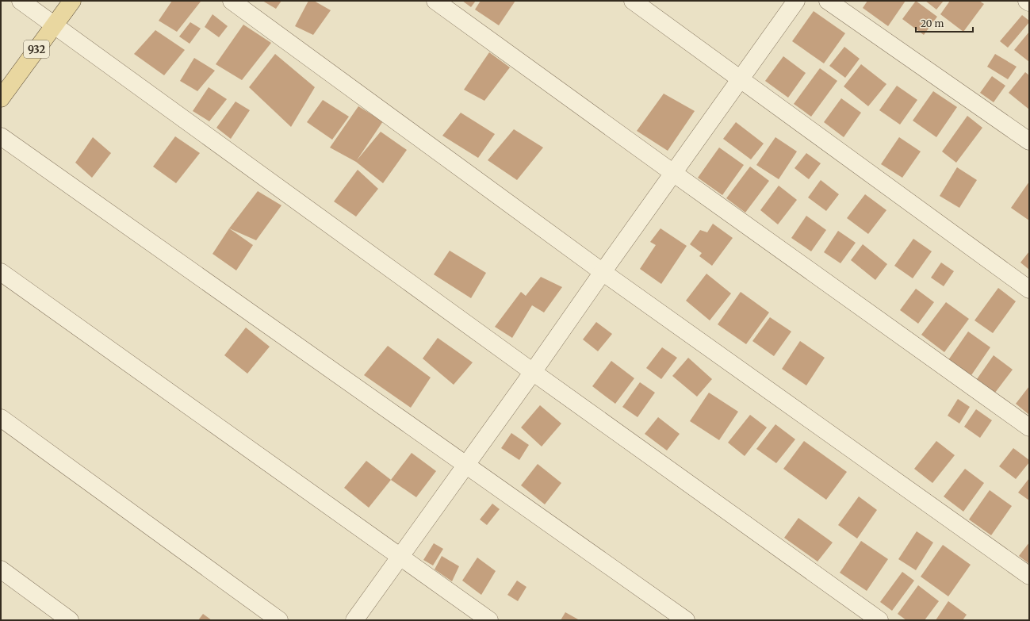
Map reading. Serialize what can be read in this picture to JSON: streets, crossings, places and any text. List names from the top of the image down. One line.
{"streets":{"main road":["932"]},"scale_bar":"20 m"}
